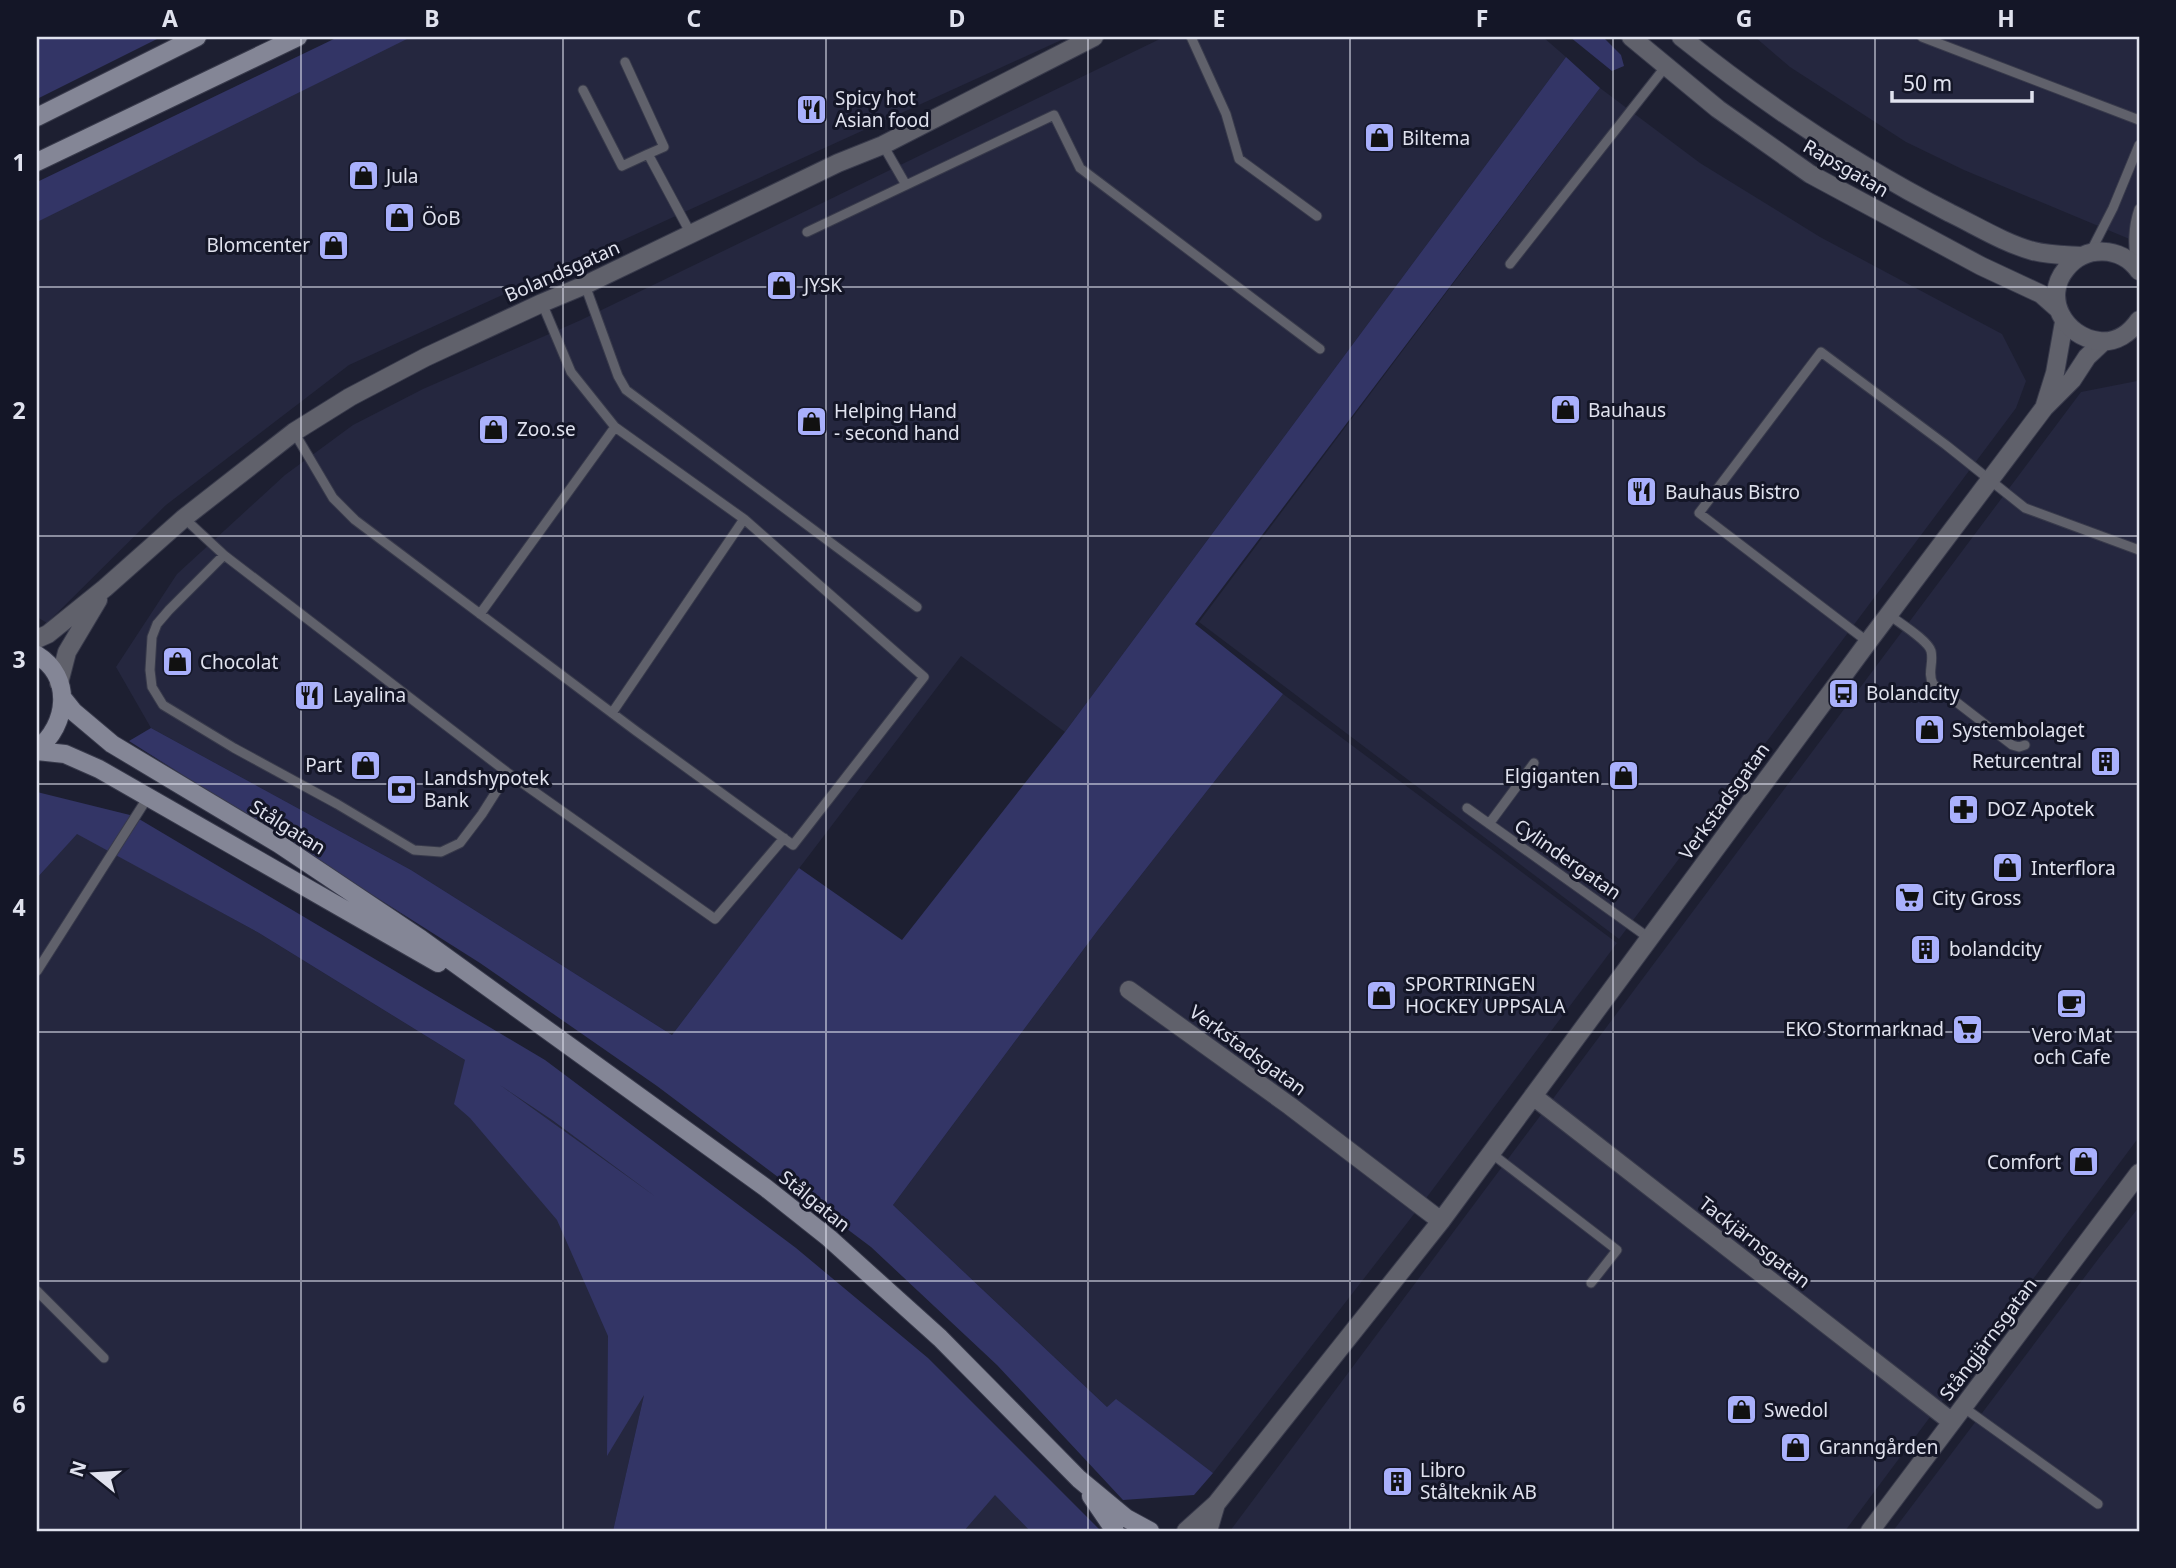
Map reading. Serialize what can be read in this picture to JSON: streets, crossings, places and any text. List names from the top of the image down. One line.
{"streets":{"main road":["Stålgatan"],"street":["Rapsgatan","Bolandsgatan","Verkstadsgatan","Tackjärnsgatan","Stångjärnsgatan"],"lane":["Cylindergatan"]},"crossings":[["Rapsgatan","Verkstadsgatan"],["Bolandsgatan","Stålgatan"],["Verkstadsgatan","Cylindergatan"],["Verkstadsgatan","Tackjärnsgatan"],["Tackjärnsgatan","Stångjärnsgatan"]],"places":{"restaurant":["Spicy hot Asian food","Bauhaus Bistro","Layalina"],"shop":["Biltema","Jula","ÖoB","Blomcenter","JYSK","Bauhaus","Helping Hand - second hand","Zoo.se","Chocolat","Systembolaget","Part","Elgiganten","Interflora","SPORTRINGEN HOCKEY UPPSALA","Comfort","Swedol","Granngården"],"bus stop":["Bolandcity"],"building":["Returcentral","bolandcity","Libro Stålteknik AB"],"bank":["Landshypotek Bank"],"pharmacy":["DOZ Apotek"],"supermarket":["City Gross","EKO Stormarknad"],"cafe":["Vero Mat och Cafe"]},"scale_bar":"50 m","north":"left","grid":{"columns":["A","B","C","D","E","F","G","H"],"rows":["1","2","3","4","5","6"]}}
